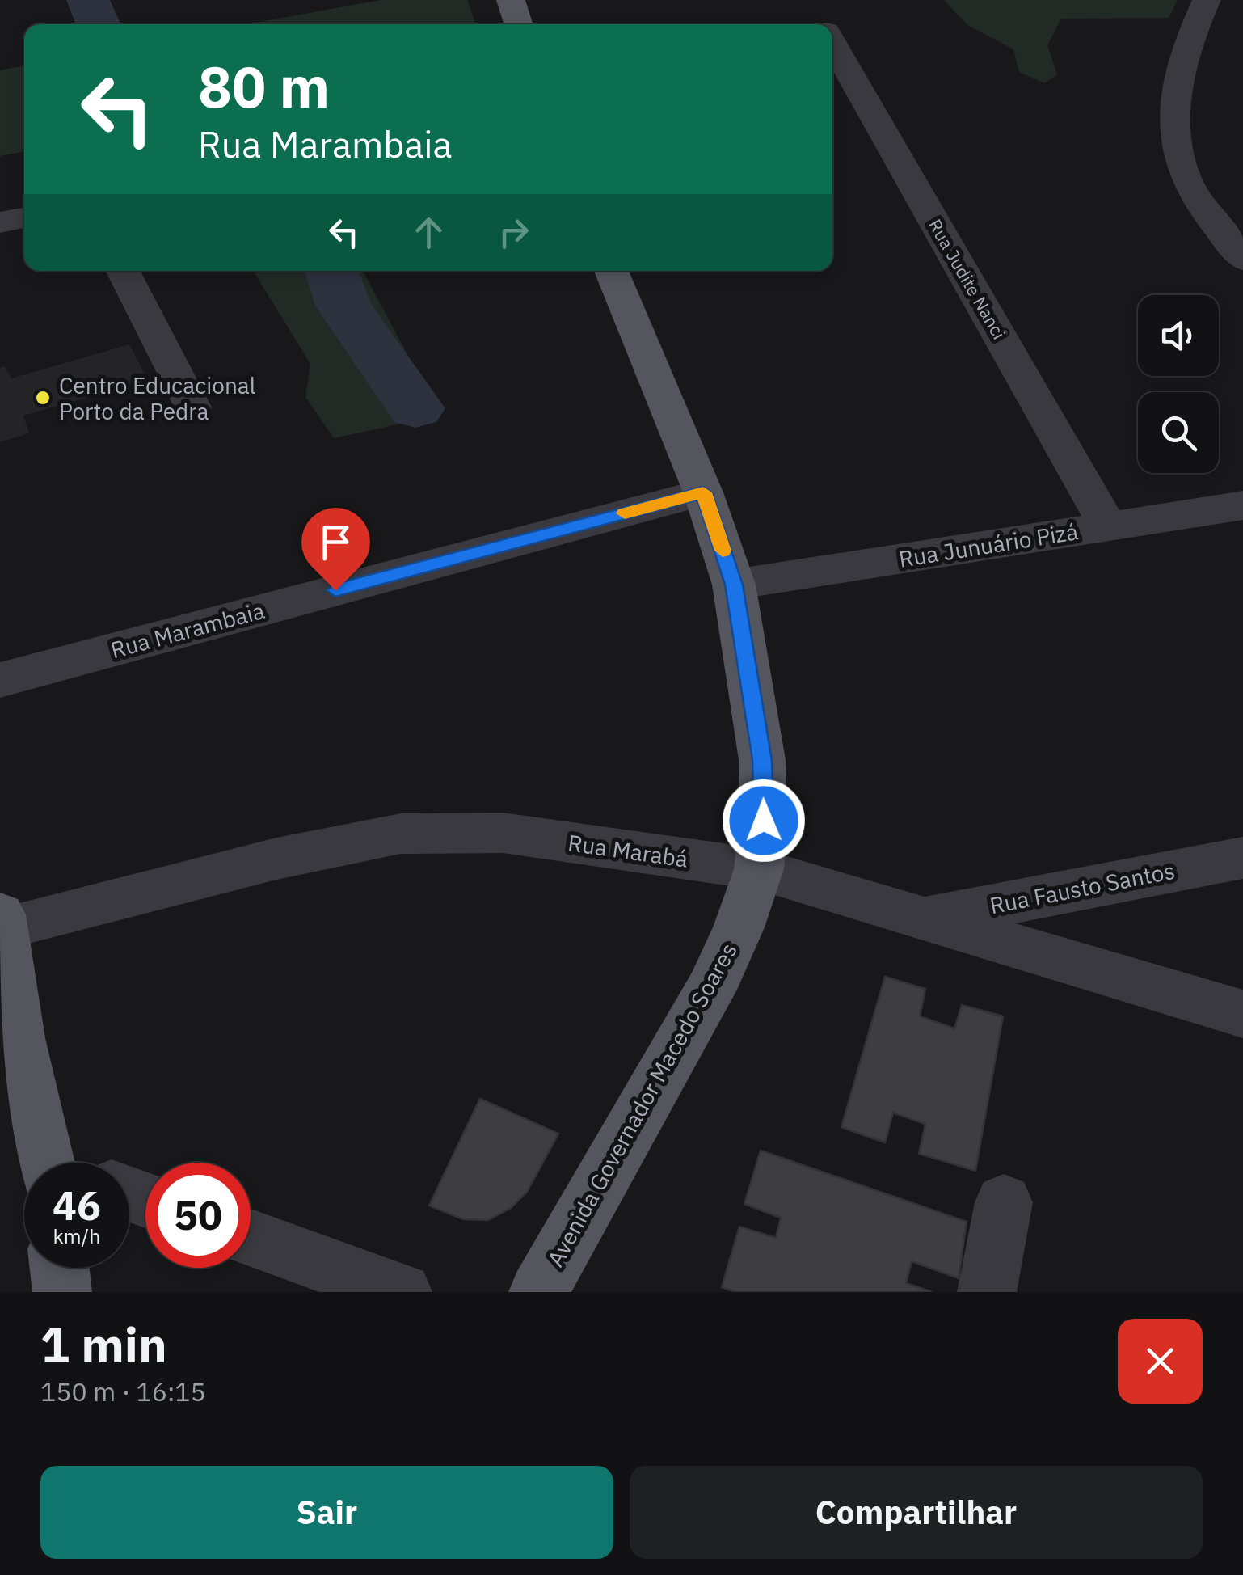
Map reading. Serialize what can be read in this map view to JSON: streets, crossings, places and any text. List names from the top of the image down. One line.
{"streets":{"main road":["Avenida Governador Macedo Soares"],"street":["Rua Judite Nanci","Rua Junuário Pizá","Rua Marambaia","Rua Marabá","Rua Fausto Santos"]},"crossings":[["Rua Judite Nanci","Rua Junuário Pizá"],["Rua Junuário Pizá","Avenida Governador Macedo Soares"],["Rua Marambaia","Avenida Governador Macedo Soares"],["Rua Marabá","Rua Fausto Santos"],["Rua Marabá","Avenida Governador Macedo Soares"]],"places":["Centro Educacional Porto da Pedra"],"page":{"turn":["80 m","Rua Marambaia"],"speed":"46 km/h","limit":"50","heading":["1 min","150 m · 16:15"],"buttons":["Sair","Compartilhar"]}}
